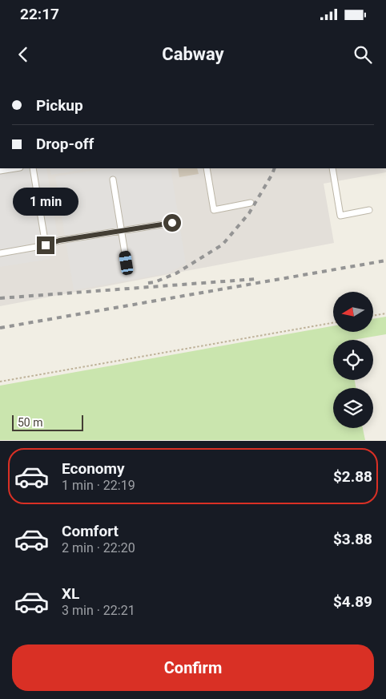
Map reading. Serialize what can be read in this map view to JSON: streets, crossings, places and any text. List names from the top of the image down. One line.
{"scale_bar":"50 m","north":"left","page":{"status":"22:17","header":"Cabway","banner":["Pickup","Drop-off"],"bubble":"1 min","scale":"50 m","list":[{"name":"Economy","note":"1 min · 22:19","value":"$2.88"},{"name":"Comfort","note":"2 min · 22:20","value":"$3.88"},{"name":"XL","note":"3 min · 22:21","value":"$4.89"}],"buttons":"Confirm"}}
